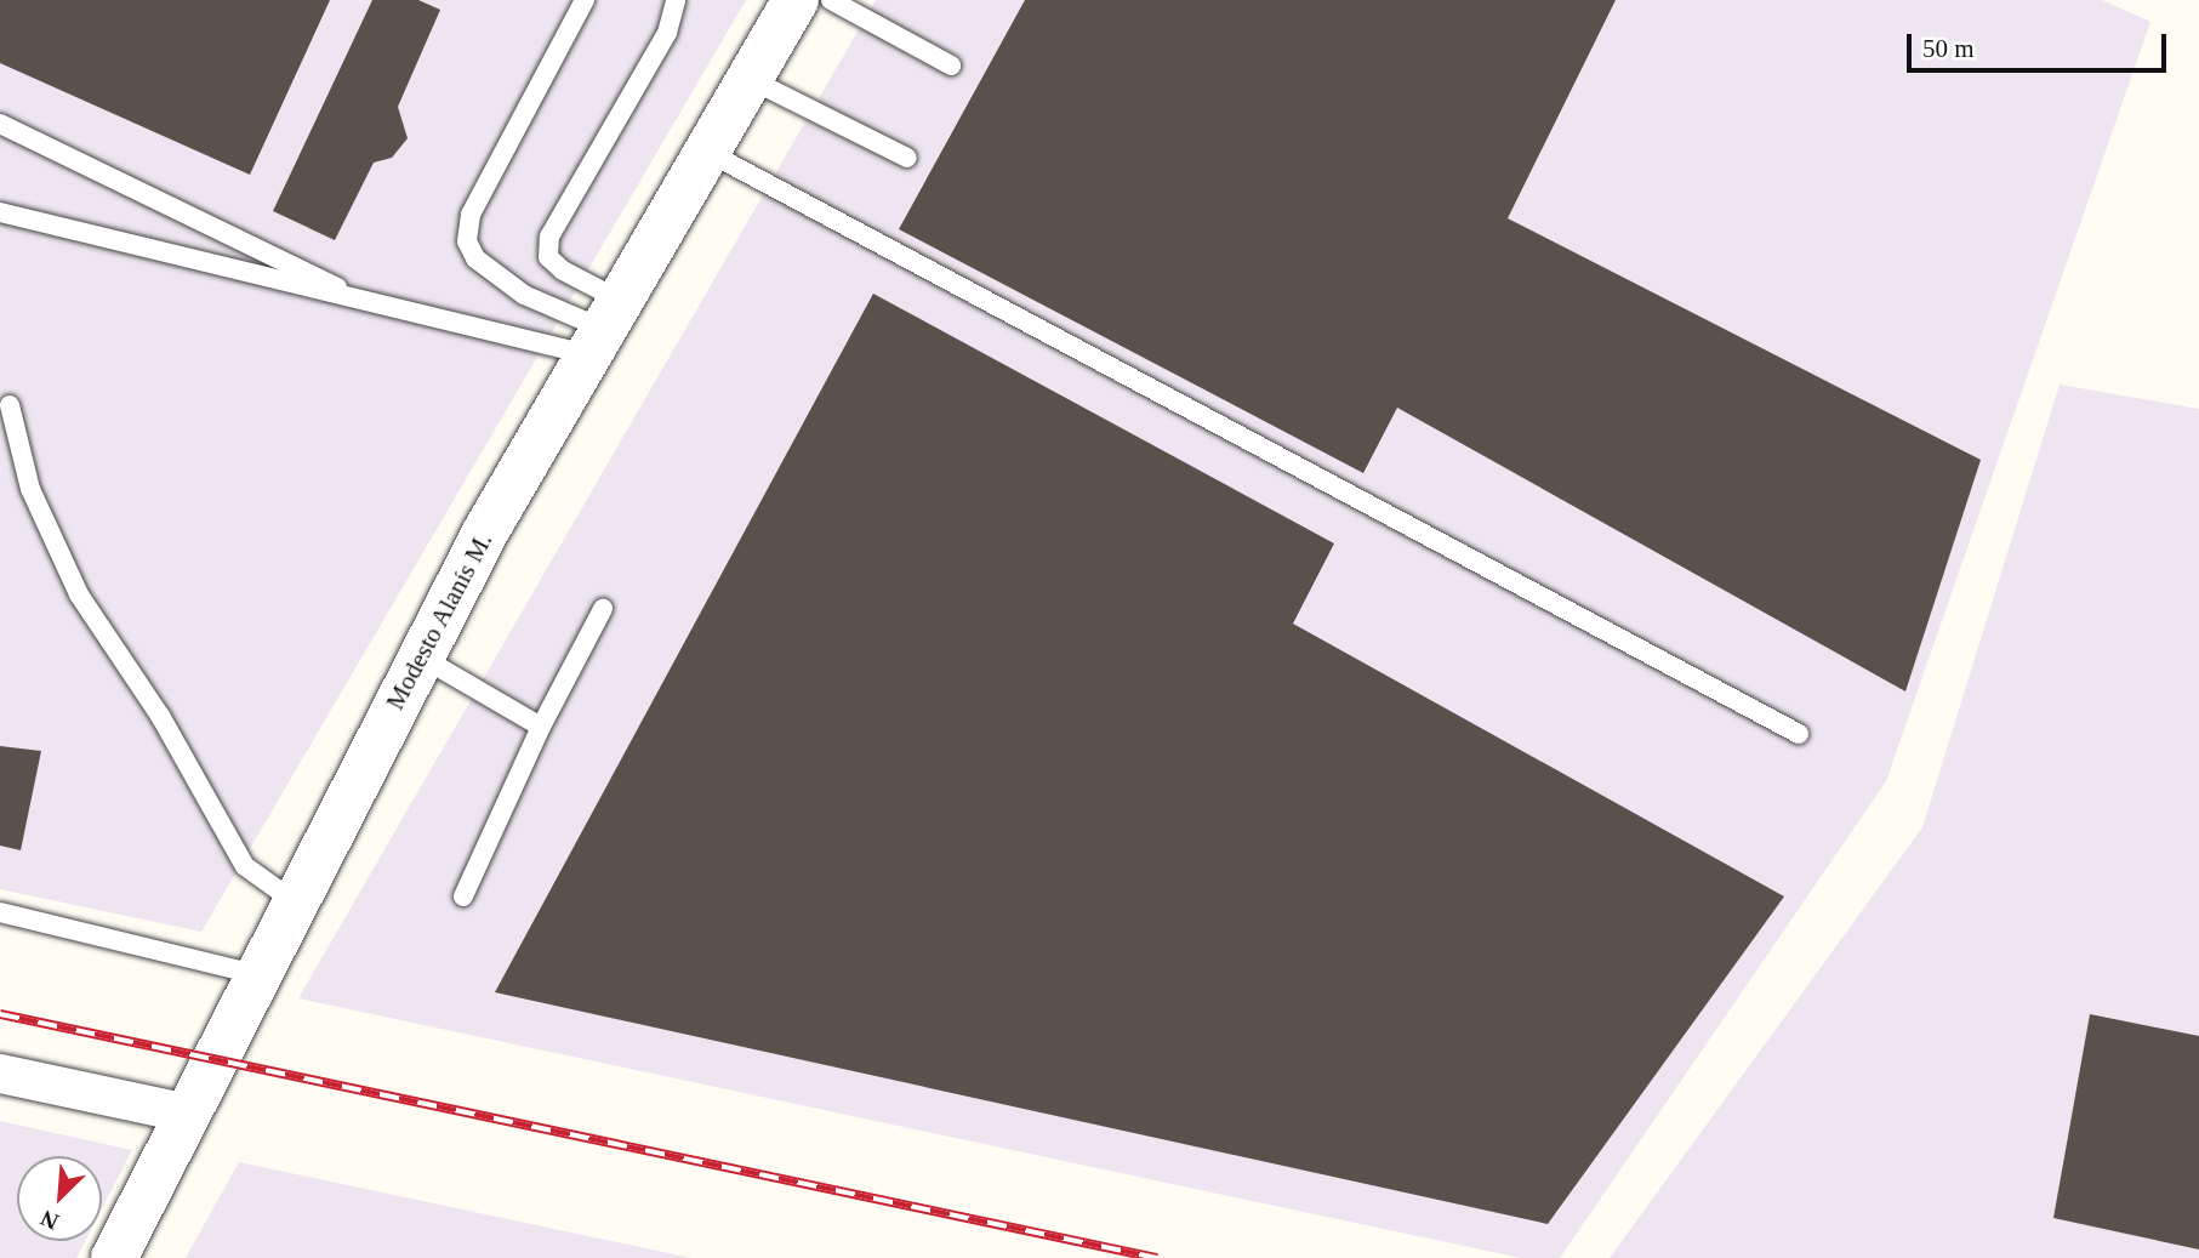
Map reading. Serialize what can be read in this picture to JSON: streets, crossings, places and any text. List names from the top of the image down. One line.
{"streets":{"street":["Modesto Alanís M."]},"scale_bar":"50 m","north":"bottom left"}
